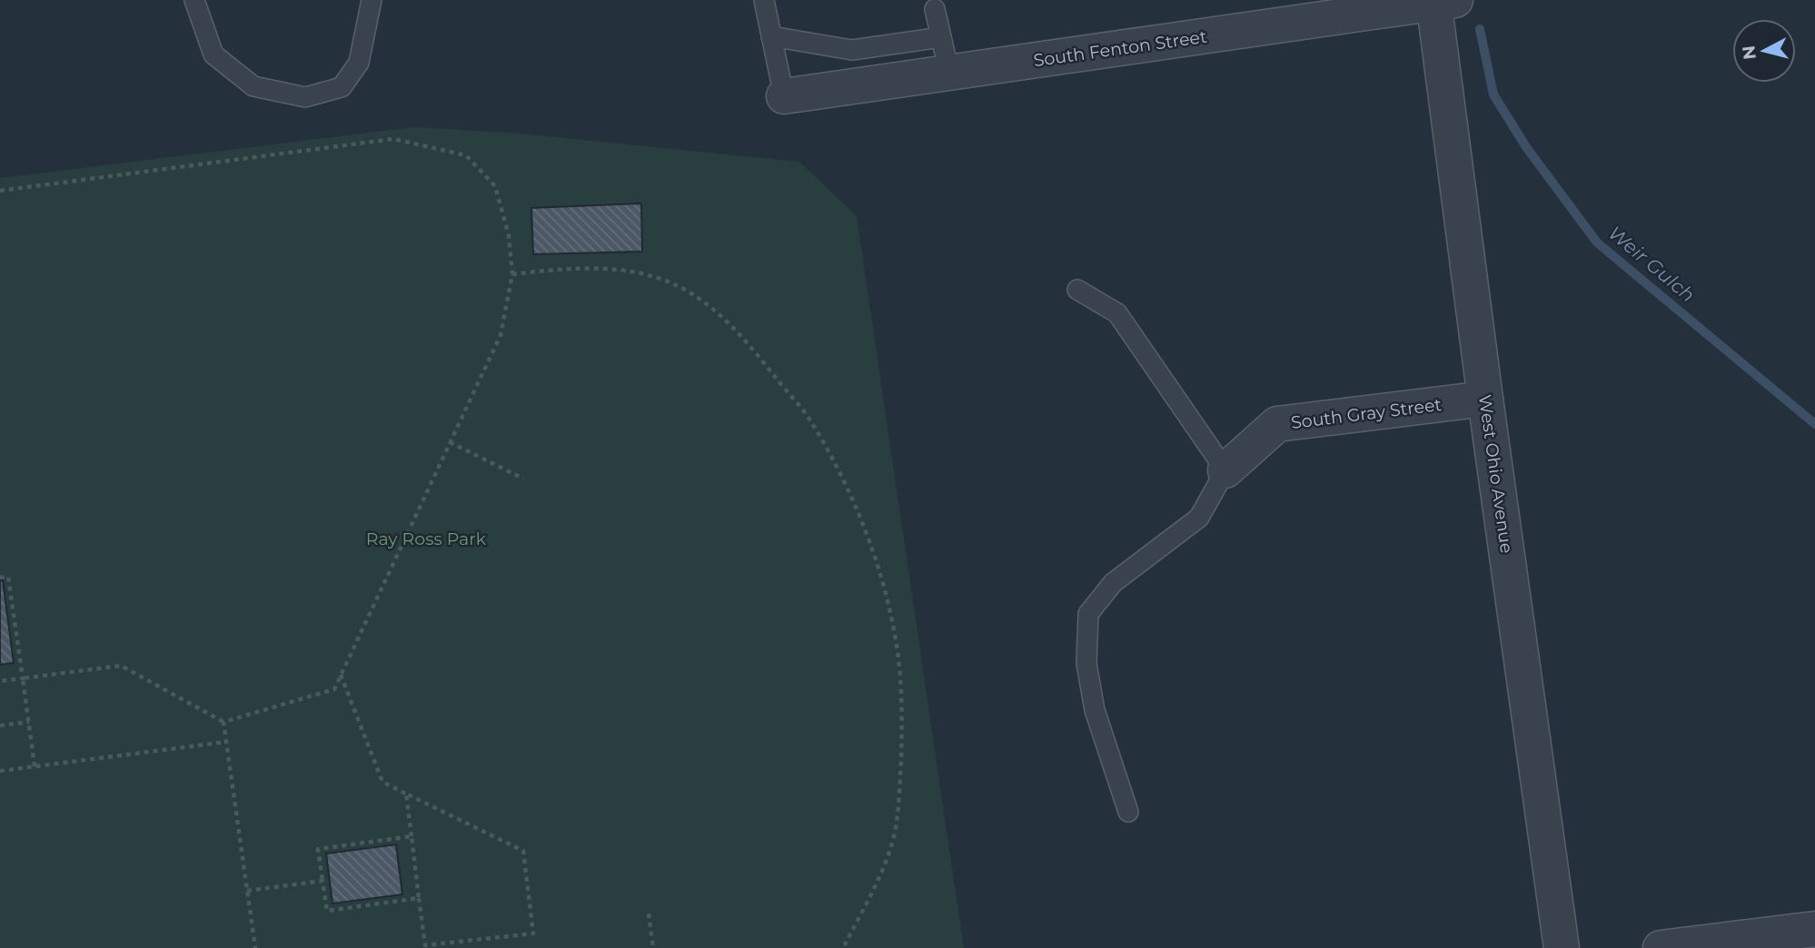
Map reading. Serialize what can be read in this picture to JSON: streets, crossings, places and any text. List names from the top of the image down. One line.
{"streets":{"street":["South Fenton Street","South Gray Street","West Ohio Avenue"]},"crossings":[["South Fenton Street","West Ohio Avenue"],["South Gray Street","West Ohio Avenue"]],"water":["Weir Gulch"],"parks":["Ray Ross Park"],"north":"left"}
